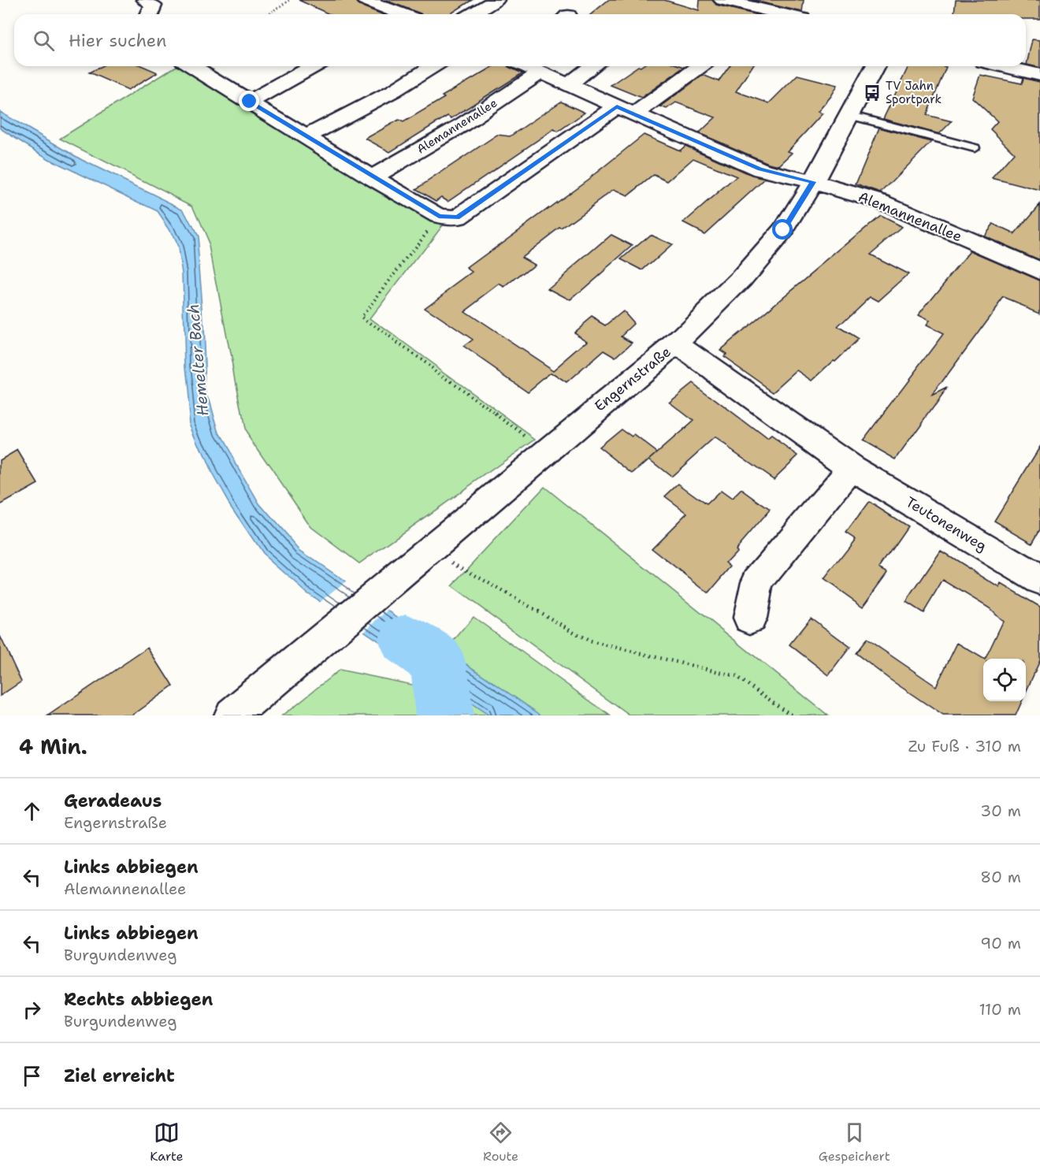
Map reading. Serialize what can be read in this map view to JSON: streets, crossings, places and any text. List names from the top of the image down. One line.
{"streets":{"street":["Alemannenallee","Engernstraße","Teutonenweg"]},"crossings":[["Alemannenallee","Engernstraße"],["Engernstraße","Teutonenweg"]],"water":["Hemelter Bach"],"places":{"bus stop":["TV Jahn Sportpark"]},"page":{"search":"Hier suchen","heading":["4 Min.","Zu Fuß · 310 m"],"list":[["Geradeaus","Engernstraße","30 m"],["Links abbiegen","Alemannenallee","80 m"],["Links abbiegen","Burgundenweg","90 m"],["Rechts abbiegen","Burgundenweg","110 m"],"Ziel erreicht"],"nav":["Karte","Route","Gespeichert"]}}
